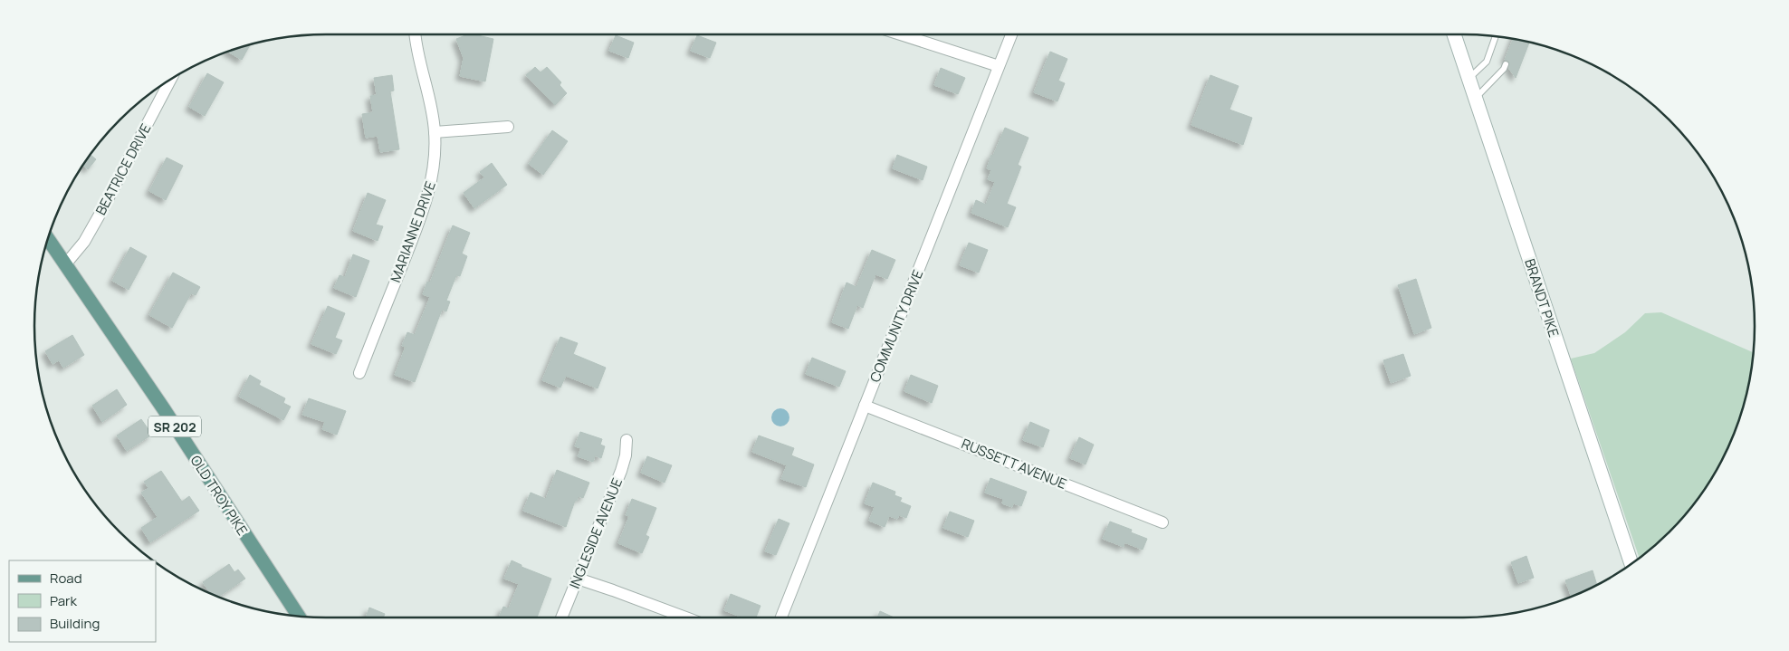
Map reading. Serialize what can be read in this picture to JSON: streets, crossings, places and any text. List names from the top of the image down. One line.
{"streets":{"main road":["BRANDT PIKE","SR 202","OLD TROY PIKE"],"street":["BEATRICE DRIVE","MARIANNE DRIVE","COMMUNITY DRIVE","RUSSETT AVENUE","INGLESIDE AVENUE"]},"crossings":[["BEATRICE DRIVE","OLD TROY PIKE"],["COMMUNITY DRIVE","RUSSETT AVENUE"]],"legend":["Road","Park","Building"]}
